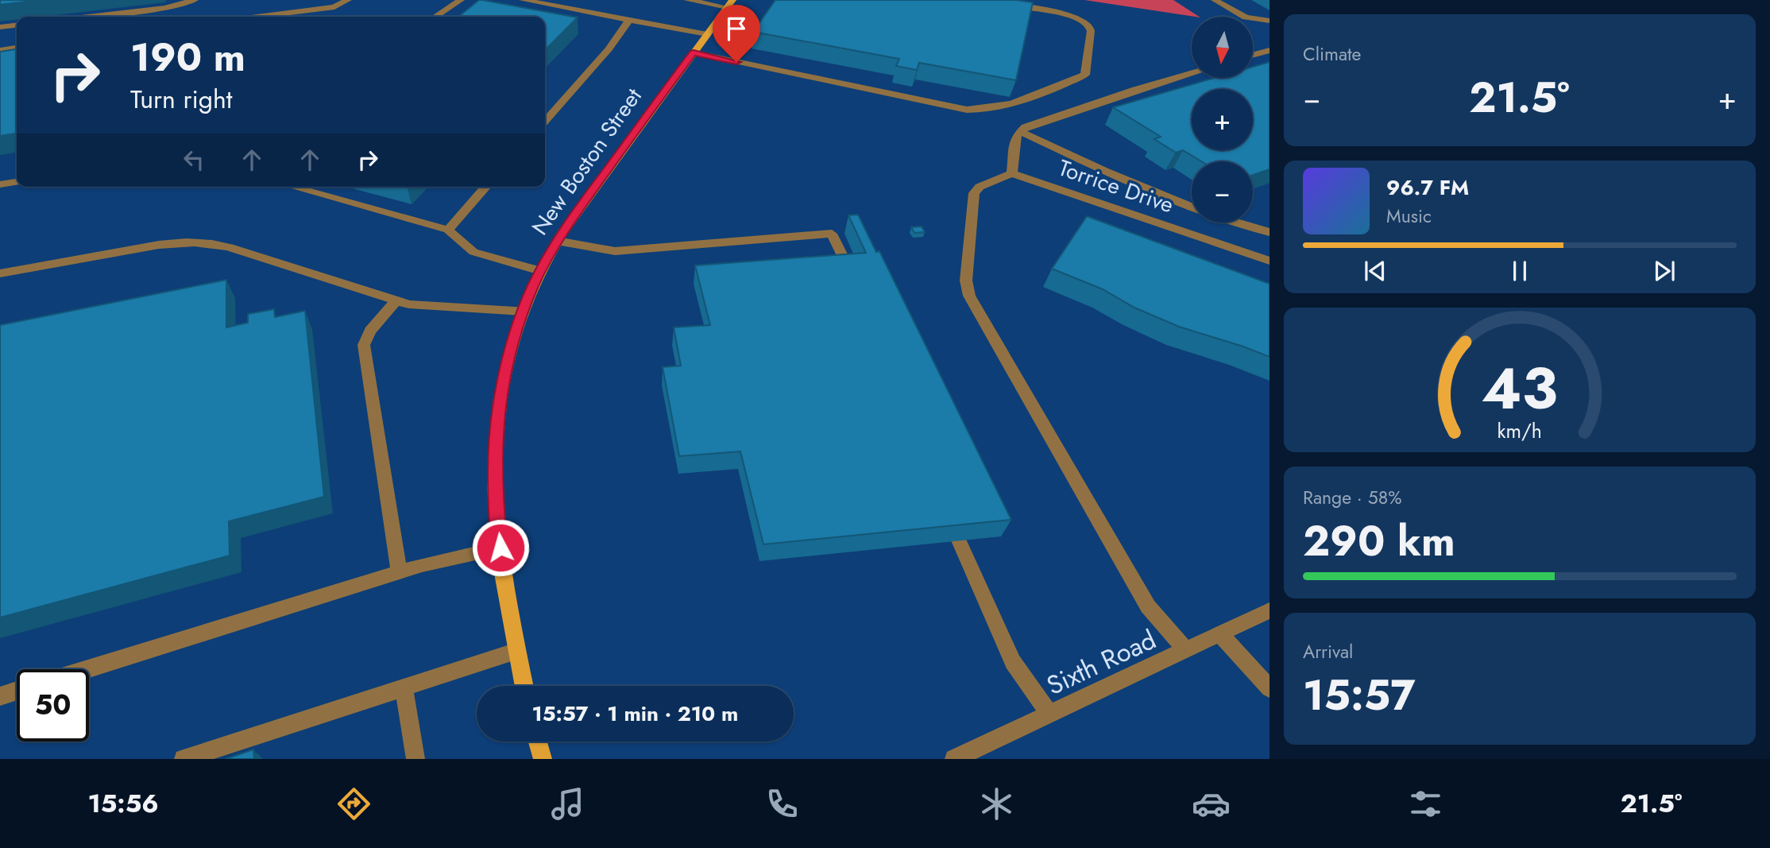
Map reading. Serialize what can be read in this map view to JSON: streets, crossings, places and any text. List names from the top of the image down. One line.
{"streets":{"main road":["New Boston Street"],"street":["Torrice Drive","Sixth Road"]},"north":"bottom","page":{"tile":["Climate",["Range · 58%","290 km"],["Arrival","15:57"]],"map_buttons":["+","−"],"turn":["190 m","Turn right"],"heat":["−","21.5°","+"],"song":["96.7 FM","Music"],"limit":"50","trip":"15:57 · 1 min · 210 m","tabs":["15:56","21.5°"],"gauge":["43","km/h"]}}
